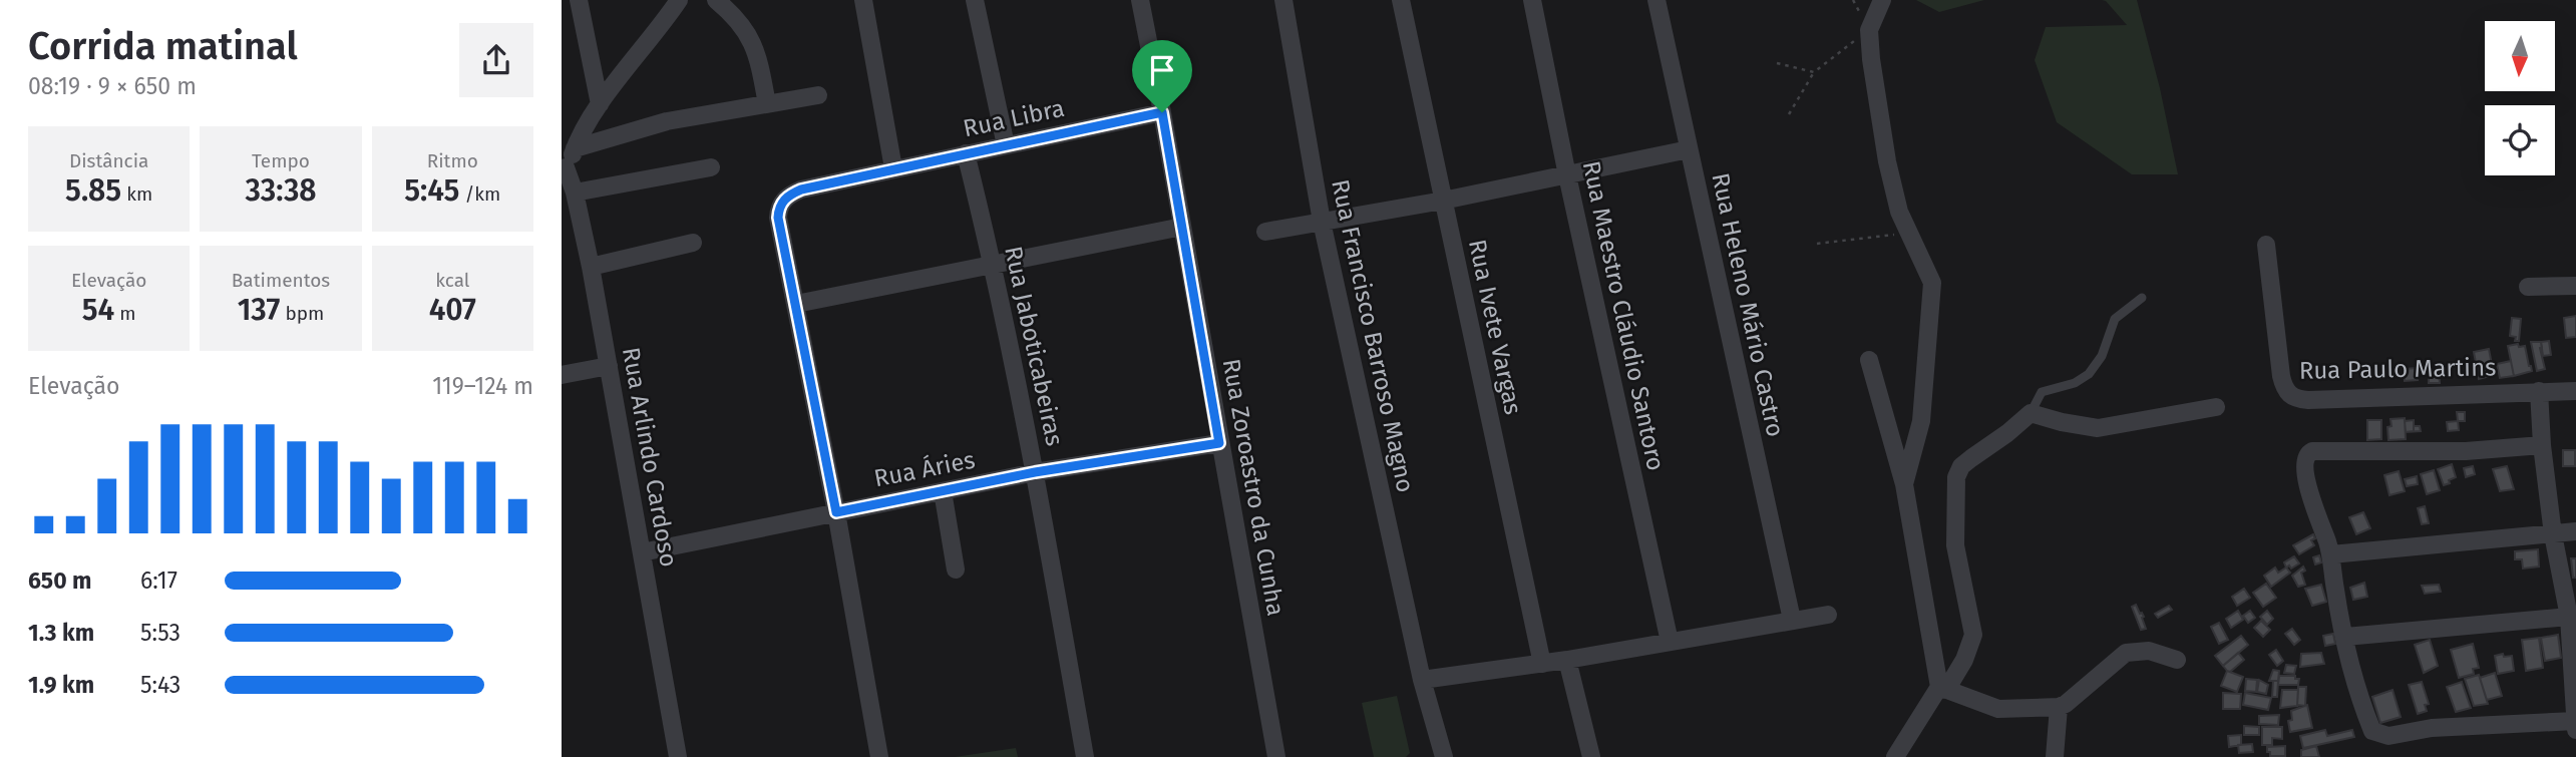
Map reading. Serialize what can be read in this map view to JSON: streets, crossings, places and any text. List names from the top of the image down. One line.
{"streets":{"street":["Rua Libra","Rua Heleno Mário Castro","Rua Maestro Cláudio Santoro","Rua Ivete Vargas","Rua Francisco Barroso Magno","Rua Jaboticabeiras","Rua Paulo Martins","Rua Arlindo Cardoso","Rua Áries","Rua Zoroastro da Cunha"]},"crossings":[["Rua Libra","Rua Jaboticabeiras"],["Rua Jaboticabeiras","Rua Áries"],["Rua Arlindo Cardoso","Rua Áries"],["Rua Áries","Rua Zoroastro da Cunha"]],"north":"bottom","page":{"heading":["Corrida matinal","08:19 · 9 × 650 m"],"stats":[["Distância","5.85 km"],["Tempo","33:38"],["Ritmo","5:45 /km"],["Elevação","54 m"],["Batimentos","137 bpm"],["kcal","407"]],"chart":["Elevação","119–124 m"],"list":[{"name":"650 m","note":"6:17"},{"name":"1.3 km","note":"5:53"},{"name":"1.9 km","note":"5:43"}]}}
